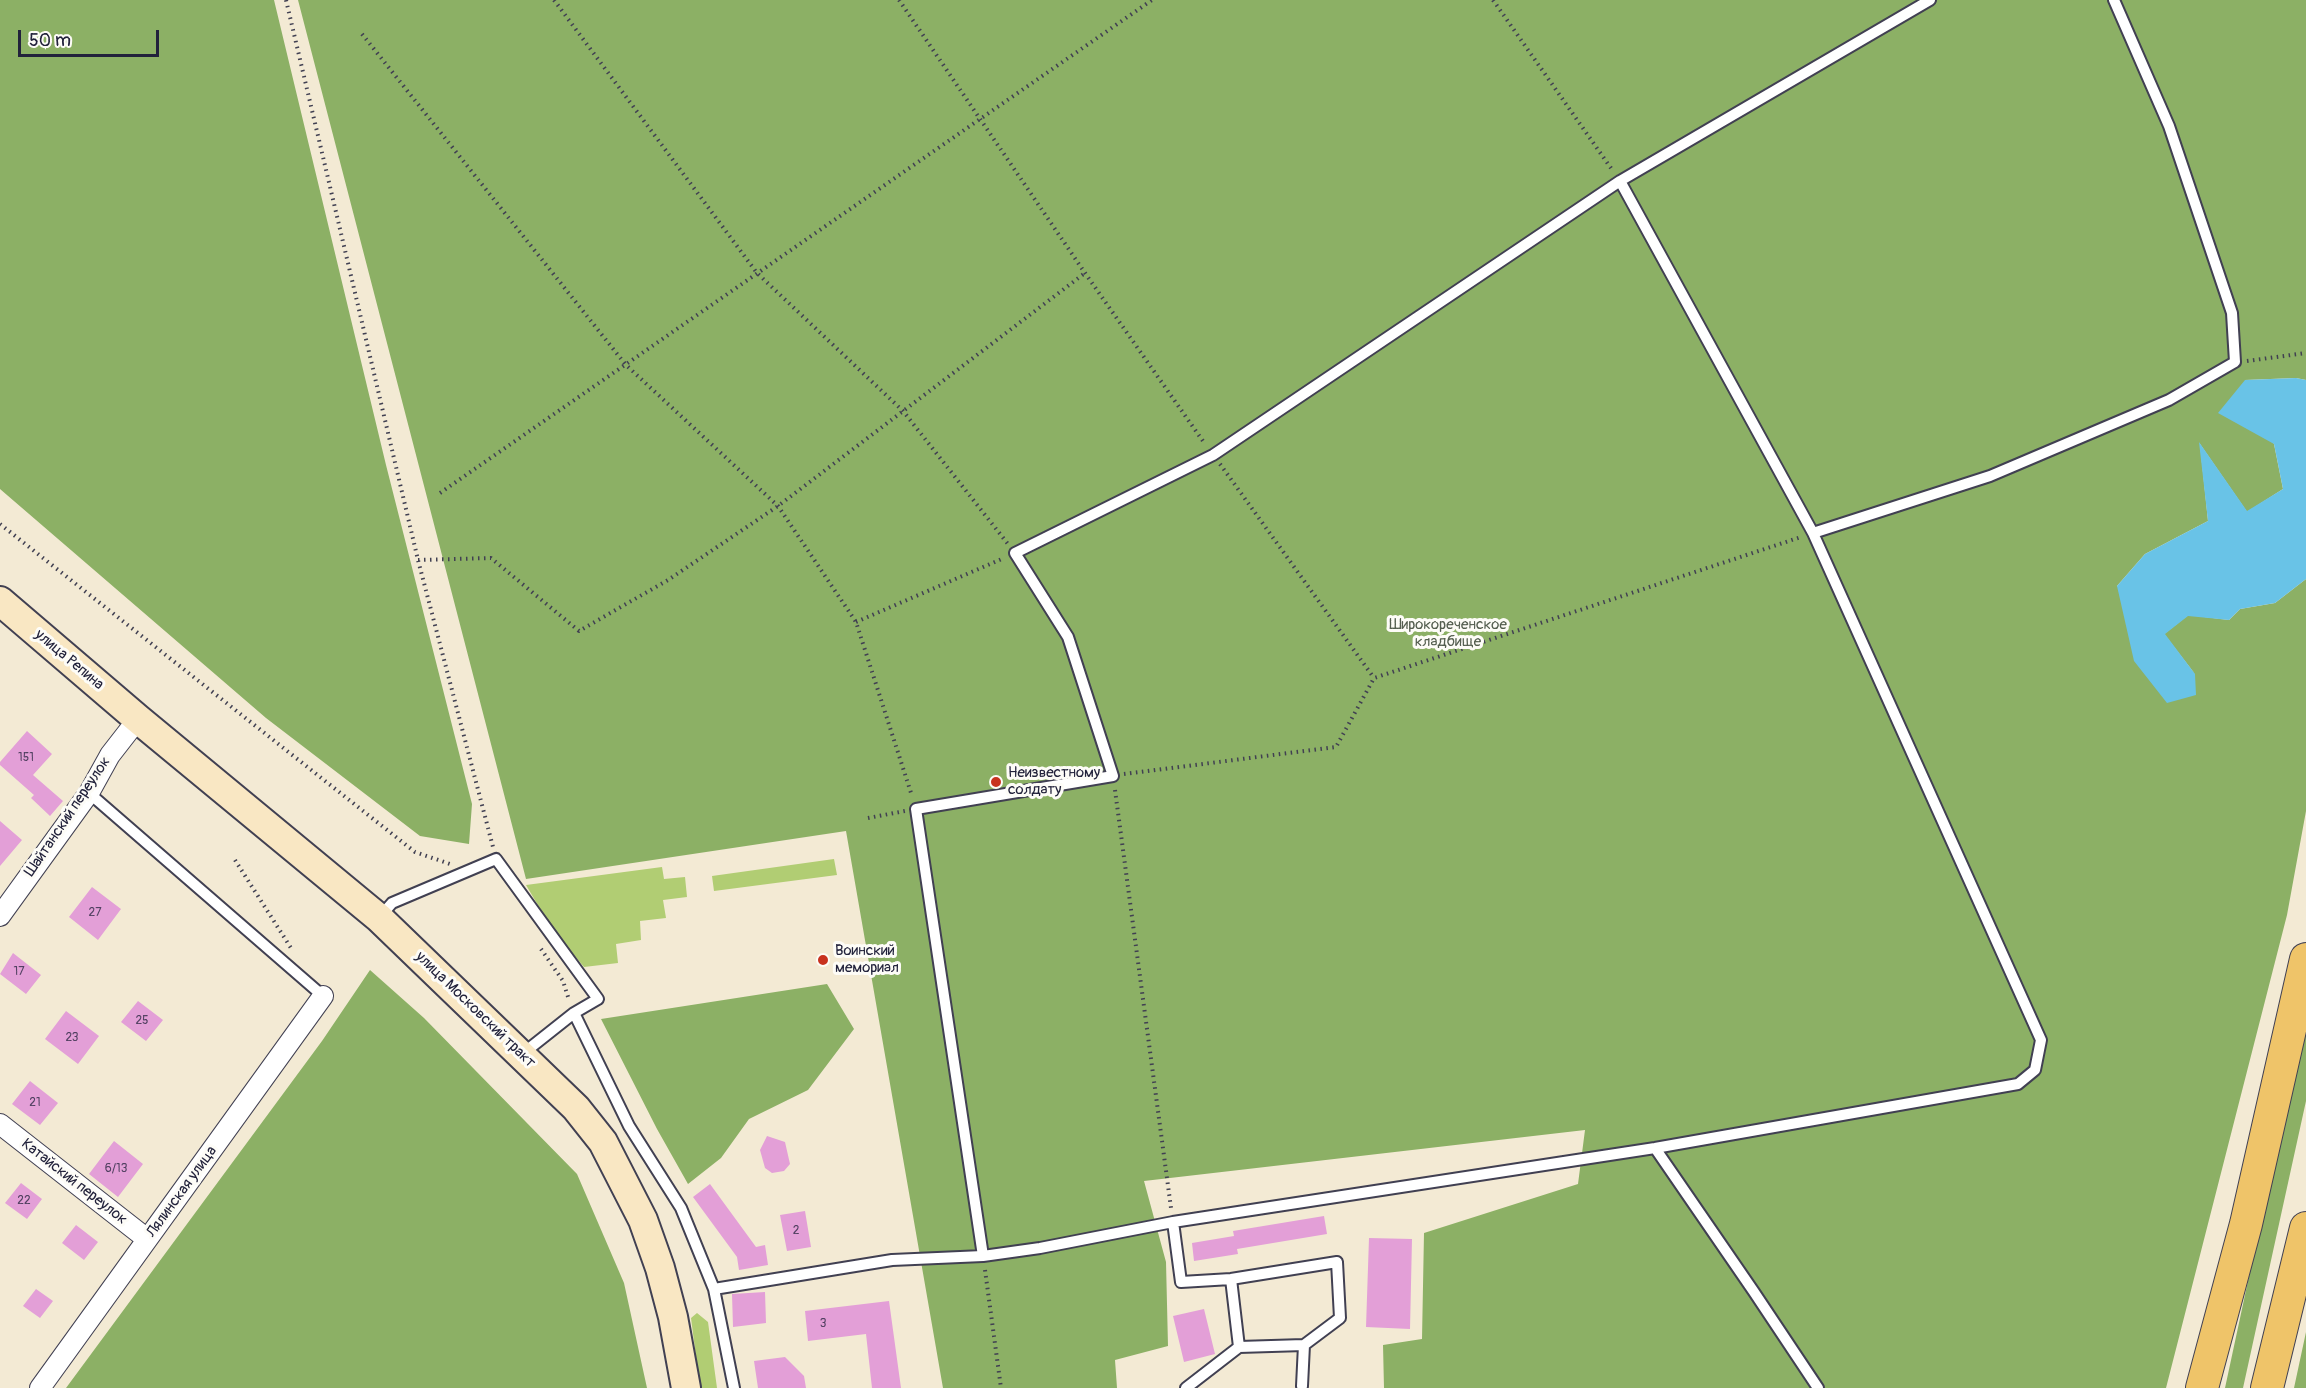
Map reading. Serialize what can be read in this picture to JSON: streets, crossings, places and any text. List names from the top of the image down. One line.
{"streets":{"main road":["улица Репина","улица Московский тракт"],"street":["Шайтанский переулок","Катайский переулок","Лялинская улица"]},"crossings":[["улица Репина","Шайтанский переулок"],["улица Репина","улица Московский тракт"],["Шайтанский переулок","улица Московский тракт"],["Катайский переулок","Лялинская улица"]],"parks":["Широкореченское кладбище"],"places":["Неизвестному солдату","Воинский мемориал"],"house_numbers":["151","27","17","25","23","21","6/13","22","2","3"],"scale_bar":"50 m"}
